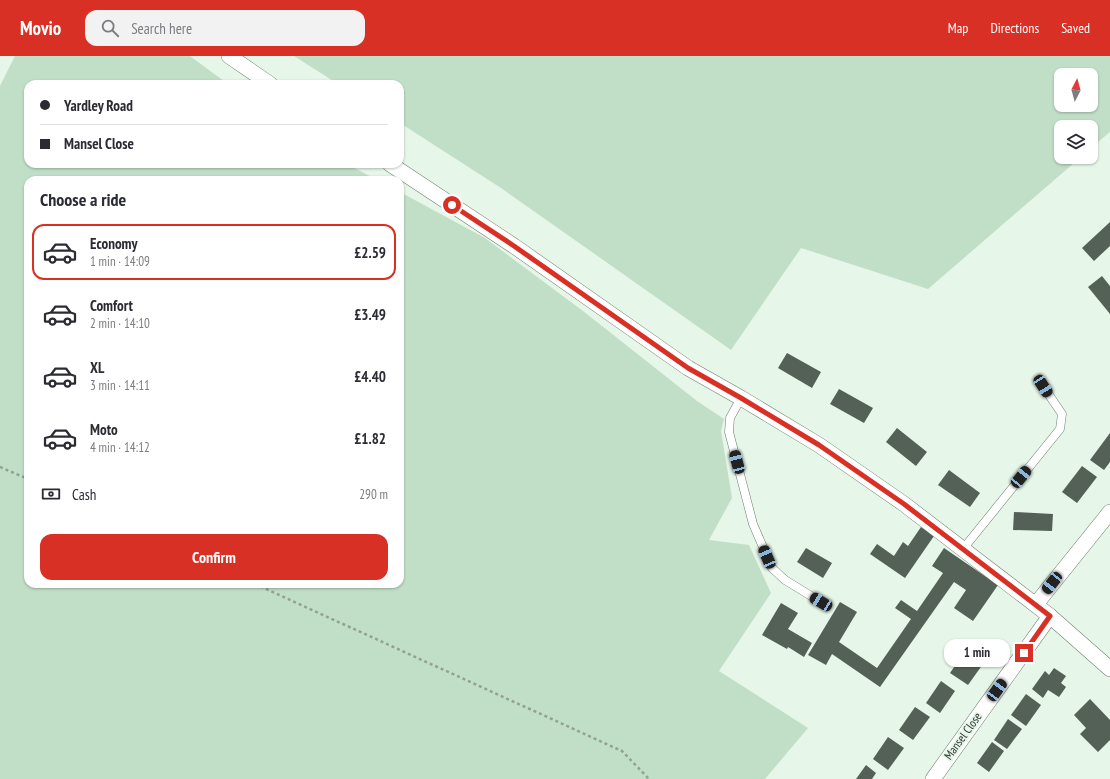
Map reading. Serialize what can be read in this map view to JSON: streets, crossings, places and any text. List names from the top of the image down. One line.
{"streets":{"street":["Mansel Close"]},"north":"top","page":{"header":"Movio","search":"Search here","nav":["Map","Directions","Saved"],"banner":["Yardley Road","Mansel Close"],"heading":"Choose a ride","list":[{"name":"Economy","note":"1 min · 14:09","value":"£2.59"},{"name":"Comfort","note":"2 min · 14:10","value":"£3.49"},{"name":"XL","note":"3 min · 14:11","value":"£4.40"},{"name":"Moto","note":"4 min · 14:12","value":"£1.82"}],"pay":["Cash","290 m"],"buttons":"Confirm","bubble":"1 min"}}
